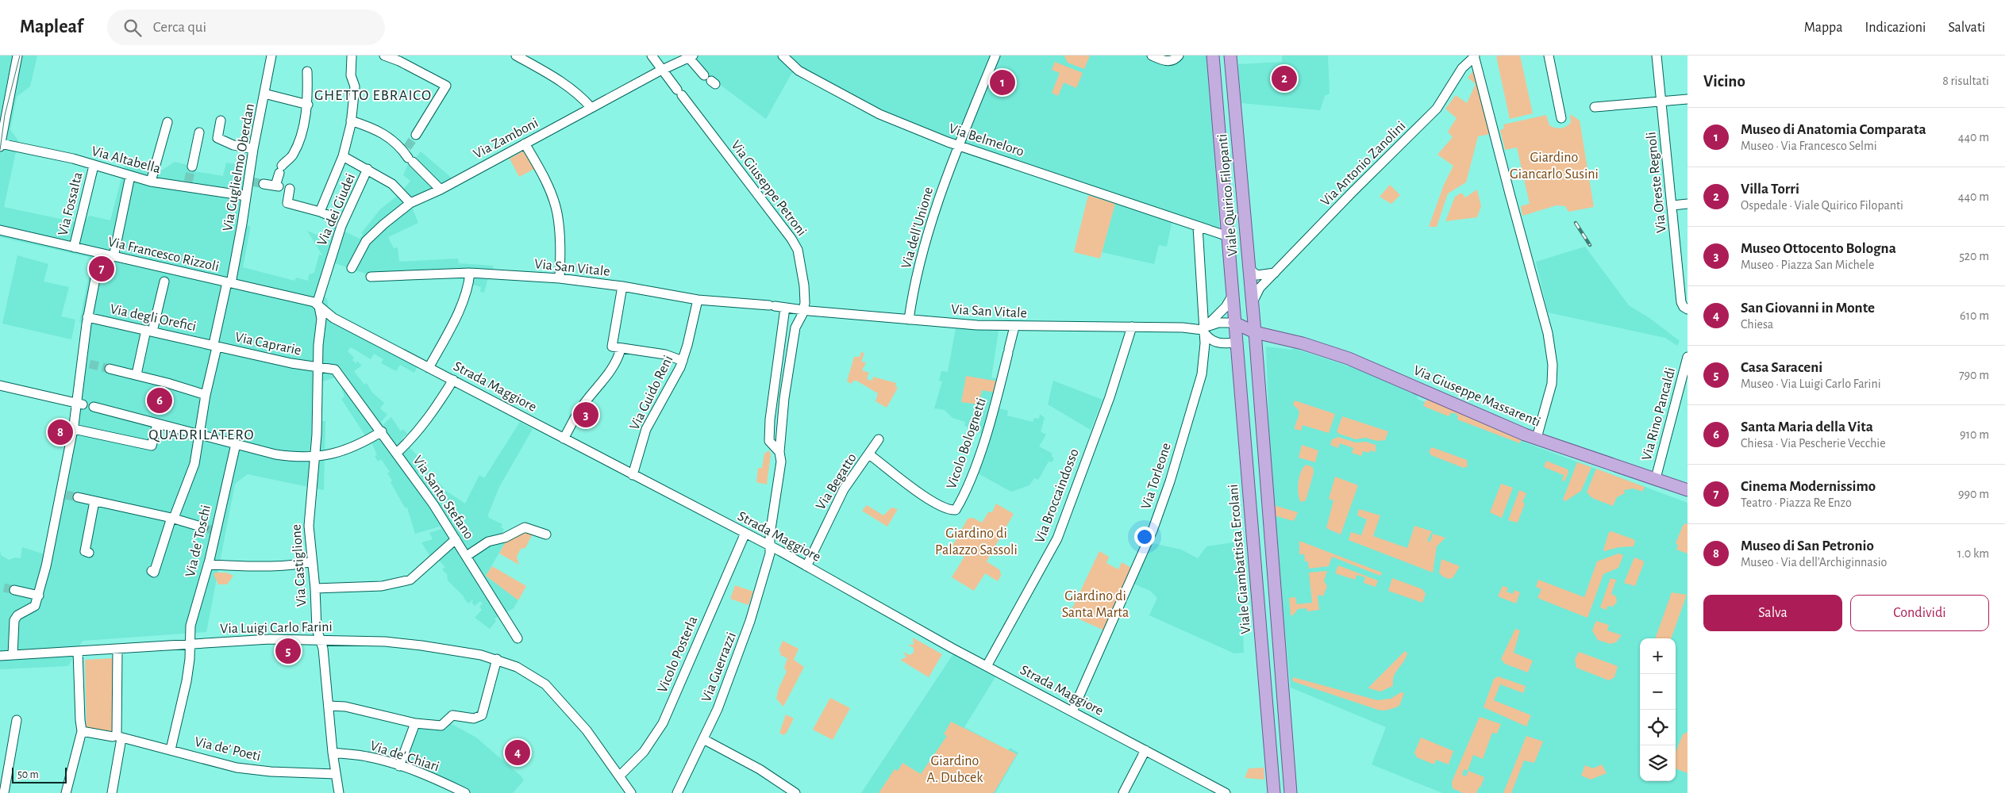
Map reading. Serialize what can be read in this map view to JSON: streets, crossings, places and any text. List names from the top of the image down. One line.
{"streets":{"main road":["Viale Quirico Filopanti","Via Giuseppe Massarenti","Viale Giambattista Ercolani"],"street":["Via Zamboni","Via Belmeloro","Via Altabella","Via Antonio Zanolini","Via Guglielmo Oberdan","Via Oreste Regnoli","Via Giuseppe Petroni","Via Fossalta","Via dei Giudei","Via dell'Unione","Via Francesco Rizzoli","Via San Vitale","Via degli Orefici","Via Caprarie","Strada Maggiore","Via Guido Reni","Via Rino Pancaldi","Vicolo Bolognetti","Via Torleone","Via Begatto","Via Broccaindosso","Via Santo Stefano","Via de' Toschi","Via Castiglione","Via Luigi Carlo Farini","Vicolo Posterla","Via Guerrazzi","Via de' Poeti","Via de' Chiari"]},"crossings":[["Via Zamboni","Via Giuseppe Petroni"],["Via Belmeloro","Viale Quirico Filopanti"],["Via Belmeloro","Via dell'Unione"],["Via Belmeloro","Via Torleone"],["Via Altabella","Via Guglielmo Oberdan"],["Via Altabella","Via Fossalta"],["Via Antonio Zanolini","Viale Quirico Filopanti"],["Via Guglielmo Oberdan","Via Francesco Rizzoli"],["Via Guglielmo Oberdan","Via degli Orefici"],["Via Guglielmo Oberdan","Via Caprarie"],["Via Giuseppe Petroni","Via San Vitale"],["Via Giuseppe Petroni","Via Guerrazzi"],["Viale Quirico Filopanti","Via San Vitale"],["Viale Quirico Filopanti","Via Giuseppe Massarenti"],["Viale Quirico Filopanti","Viale Giambattista Ercolani"],["Via Fossalta","Via Francesco Rizzoli"],["Via dei Giudei","Via Francesco Rizzoli"],["Via dei Giudei","Strada Maggiore"],["Via dei Giudei","Via Castiglione"],["Via dell'Unione","Via San Vitale"],["Via Francesco Rizzoli","Strada Maggiore"],["Via Francesco Rizzoli","Via Castiglione"],["Via San Vitale","Via Guido Reni"],["Via San Vitale","Via Giuseppe Massarenti"],["Via San Vitale","Vicolo Bolognetti"],["Via San Vitale","Via Torleone"],["Via San Vitale","Via Broccaindosso"],["Via San Vitale","Viale Giambattista Ercolani"],["Via San Vitale","Via Guerrazzi"],["Via degli Orefici","Via Caprarie"],["Via Caprarie","Via Santo Stefano"],["Via Caprarie","Via Castiglione"],["Strada Maggiore","Via Guido Reni"],["Strada Maggiore","Via Torleone"],["Strada Maggiore","Via Begatto"],["Strada Maggiore","Via Broccaindosso"],["Strada Maggiore","Via Castiglione"],["Strada Maggiore","Vicolo Posterla"],["Strada Maggiore","Via Guerrazzi"],["Via Giuseppe Massarenti","Via Rino Pancaldi"],["Via Giuseppe Massarenti","Viale Giambattista Ercolani"],["Vicolo Bolognetti","Via Begatto"],["Via de' Toschi","Via Luigi Carlo Farini"],["Via de' Toschi","Via de' Poeti"],["Via Castiglione","Via Luigi Carlo Farini"],["Via Castiglione","Via de' Poeti"],["Via Castiglione","Via de' Chiari"],["Via Luigi Carlo Farini","Vicolo Posterla"]],"districts":["GHETTO EBRAICO","QUADRILATERO"],"parks":["Giardino Giancarlo Susini","Giardino di Palazzo Sassoli","Giardino di Santa Marta","Giardino A. Dubcek"],"scale_bar":"50 m","page":{"header":"Mapleaf","search":"Cerca qui","nav":["Mappa","Indicazioni","Salvati"],"heading":["Vicino","8 risultati"],"pins":["2","1","7","6","3","8","5","4"],"list":[{"mark":"1","name":"Museo di Anatomia Comparata","note":"Museo · Via Francesco Selmi","value":"440 m"},{"mark":"2","name":"Villa Torri","note":"Ospedale · Viale Quirico Filopanti","value":"440 m"},{"mark":"3","name":"Museo Ottocento Bologna","note":"Museo · Piazza San Michele","value":"520 m"},{"mark":"4","name":"San Giovanni in Monte","note":"Chiesa","value":"610 m"},{"mark":"5","name":"Casa Saraceni","note":"Museo · Via Luigi Carlo Farini","value":"790 m"},{"mark":"6","name":"Santa Maria della Vita","note":"Chiesa · Via Pescherie Vecchie","value":"910 m"},{"mark":"7","name":"Cinema Modernissimo","note":"Teatro · Piazza Re Enzo","value":"990 m"},{"mark":"8","name":"Museo di San Petronio","note":"Museo · Via dell'Archiginnasio","value":"1.0 km"}],"buttons":["Salva","Condividi"],"map_buttons":["+","−"],"scale":"50 m"}}
